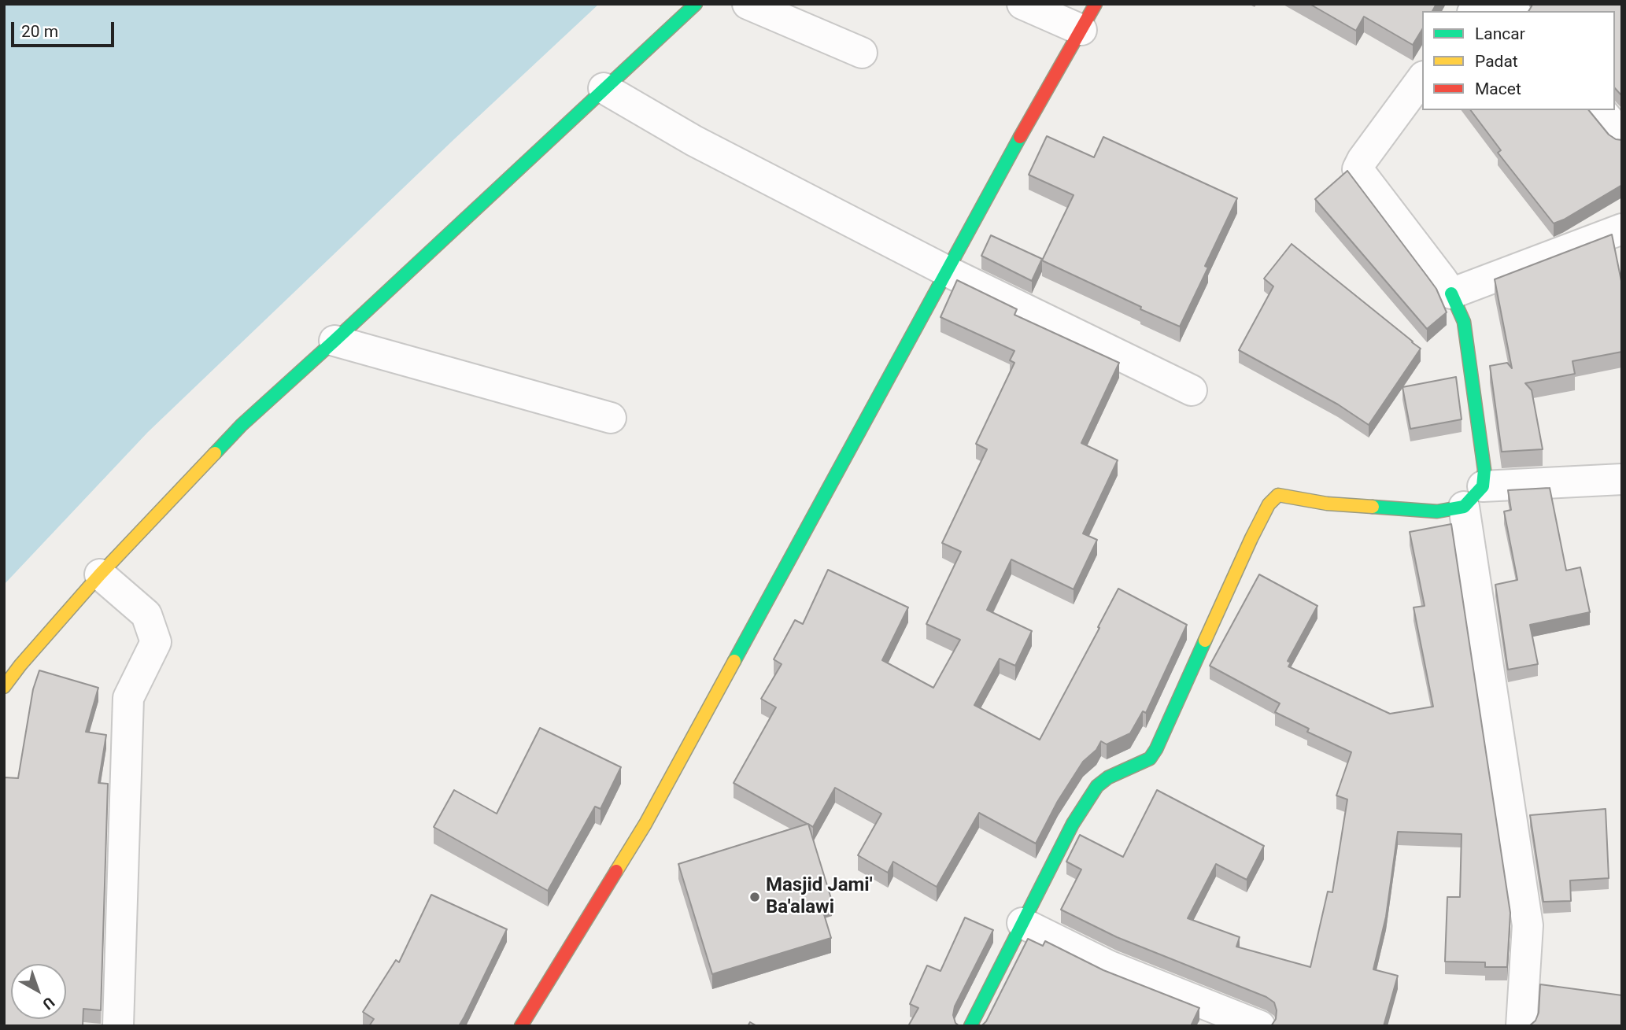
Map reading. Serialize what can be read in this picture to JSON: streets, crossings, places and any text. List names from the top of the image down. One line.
{"places":["Masjid Jami' Ba'alawi"],"legend":["Lancar","Padat","Macet"],"scale_bar":"20 m","north":"bottom right"}
